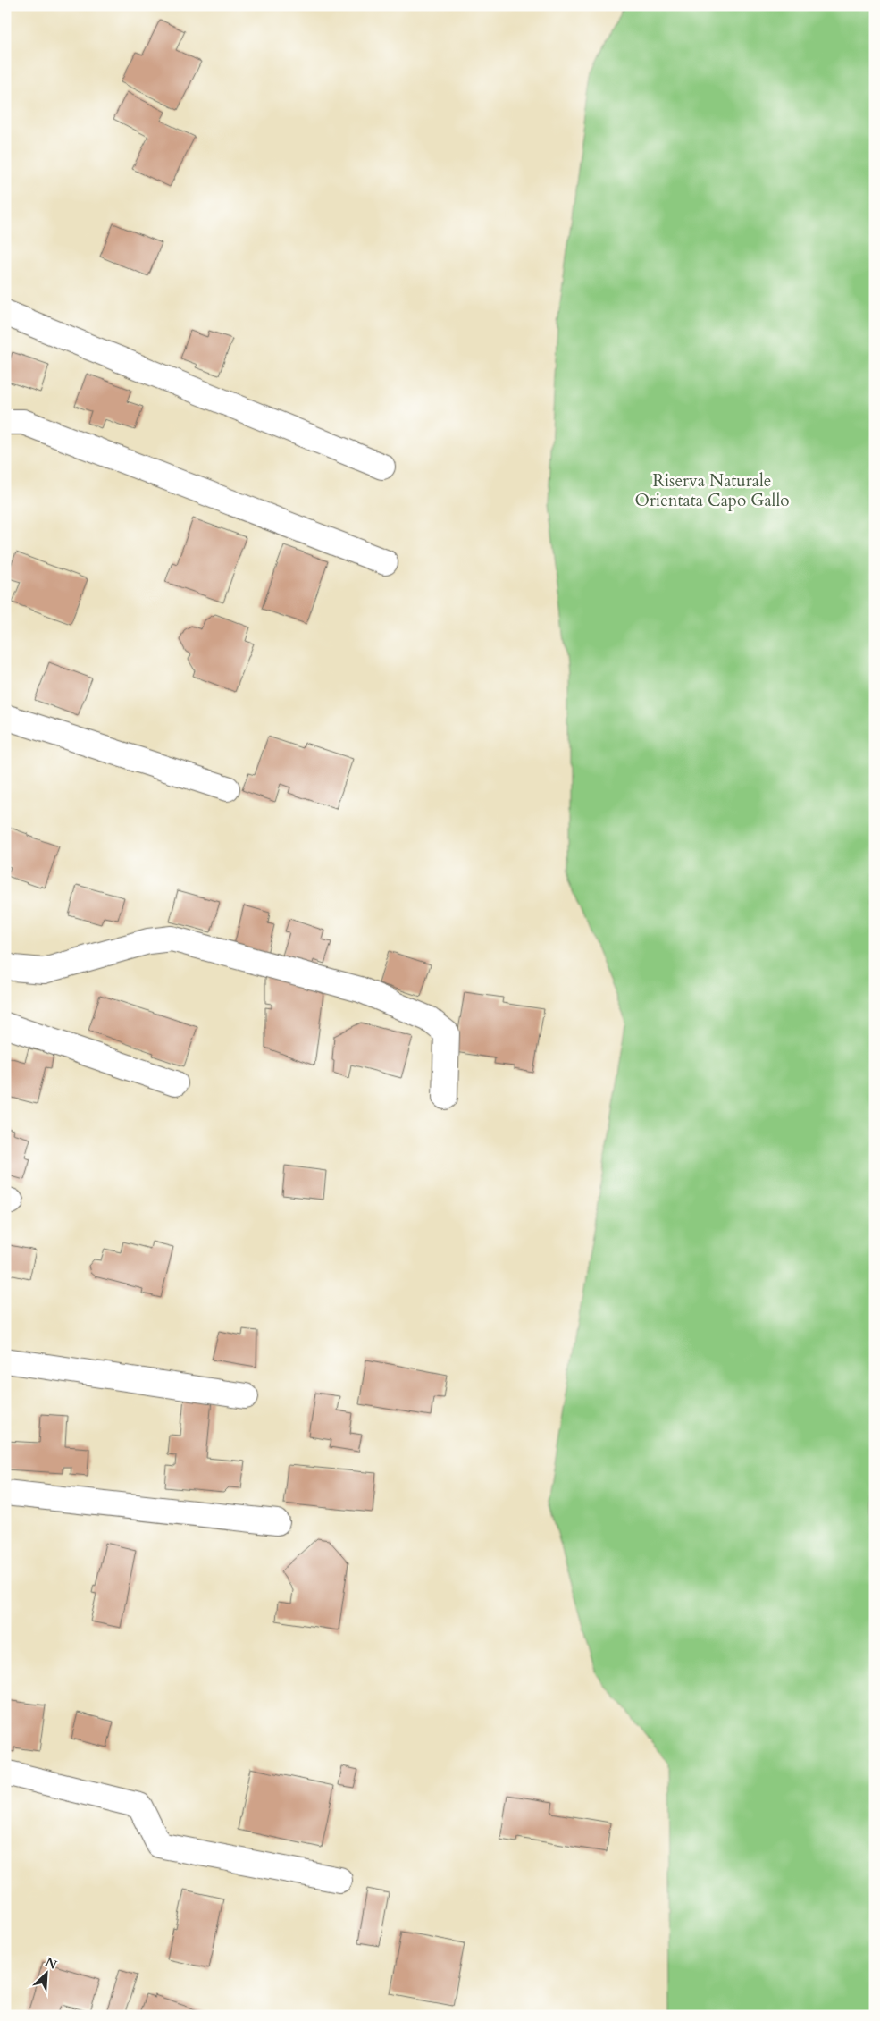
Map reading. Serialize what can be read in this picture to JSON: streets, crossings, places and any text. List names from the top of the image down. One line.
{"parks":["Riserva Naturale Orientata Capo Gallo"],"north":"top right"}
